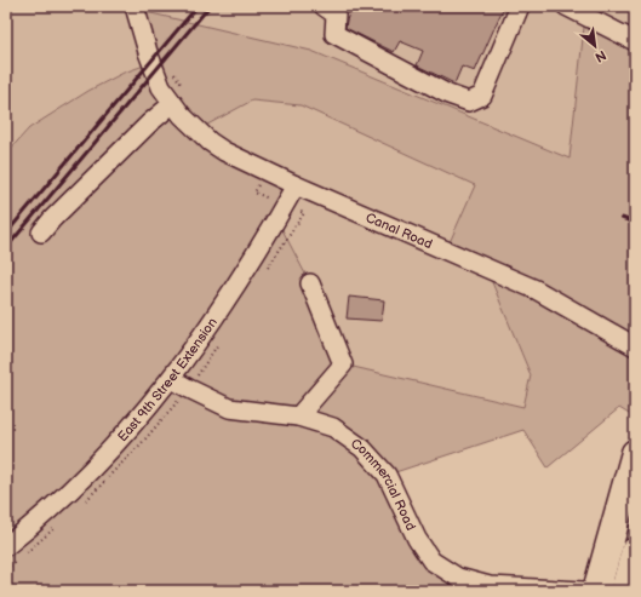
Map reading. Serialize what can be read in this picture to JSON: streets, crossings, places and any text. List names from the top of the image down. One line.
{"streets":{"street":["Canal Road","East 9th Street Extension","Commercial Road"]},"crossings":[["Canal Road","East 9th Street Extension"],["East 9th Street Extension","Commercial Road"]],"north":"bottom right"}
